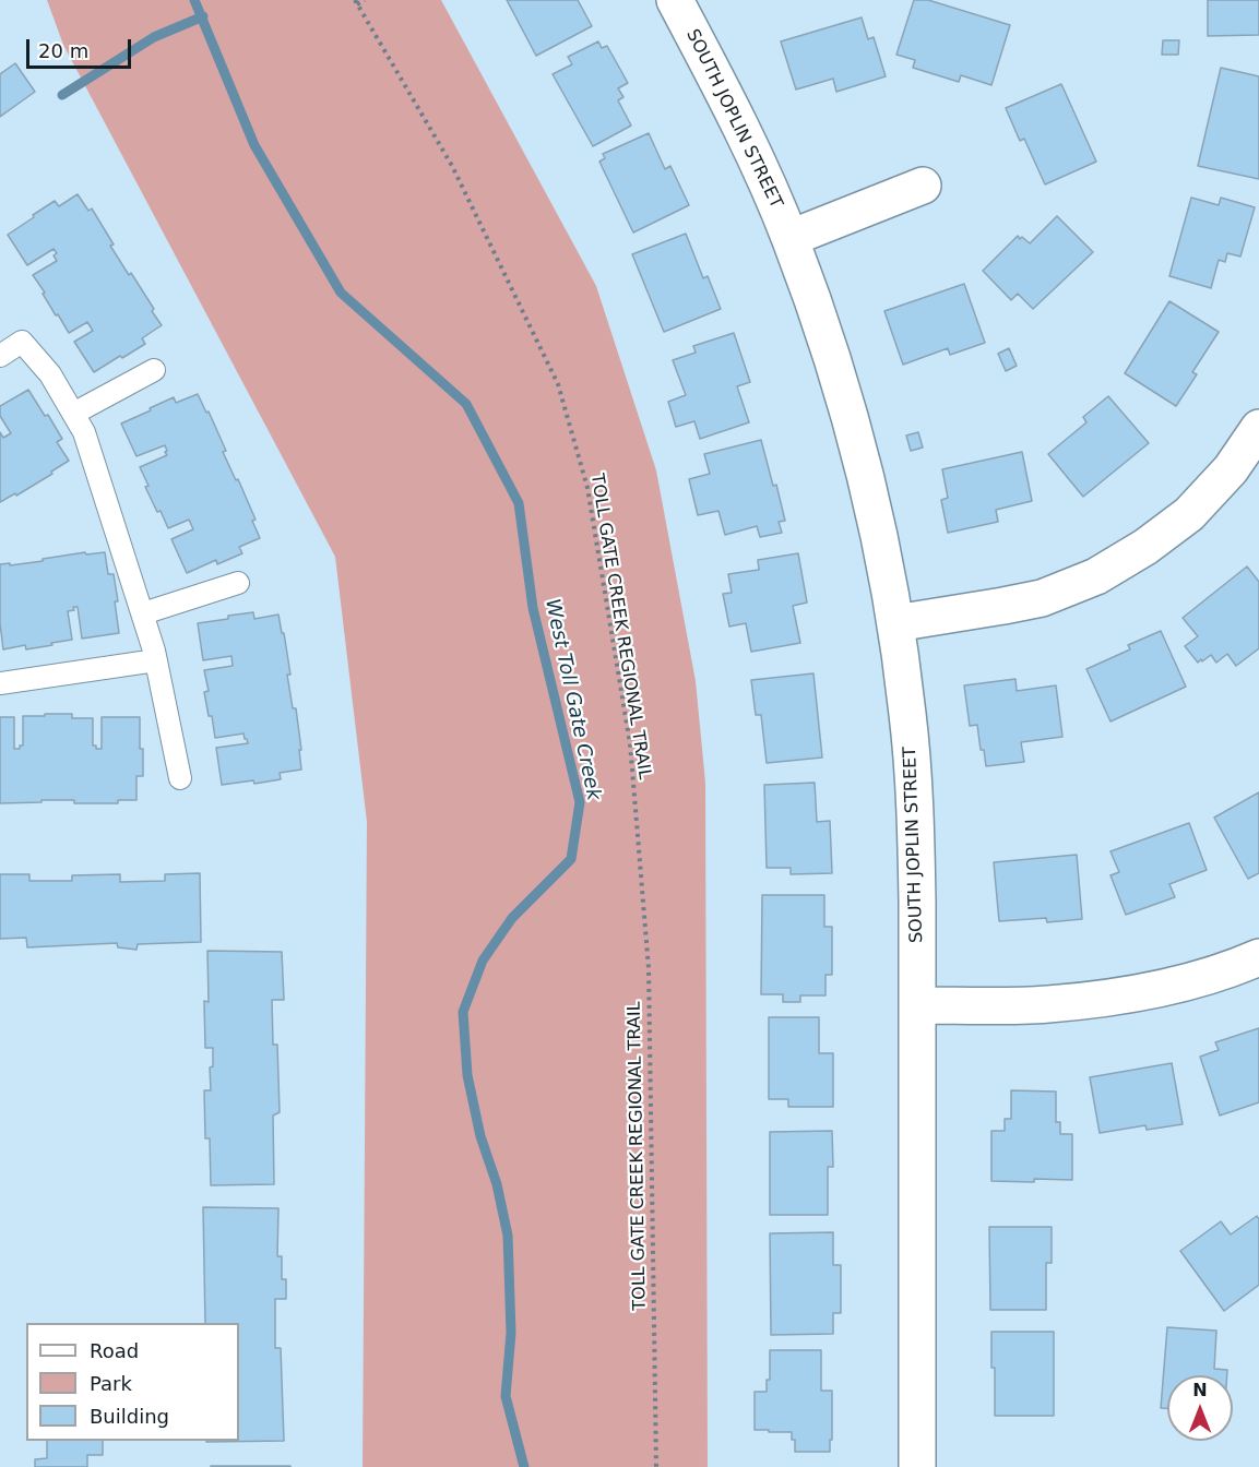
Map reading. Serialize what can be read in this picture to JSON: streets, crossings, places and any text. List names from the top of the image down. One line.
{"streets":{"street":["SOUTH JOPLIN STREET"],"path":["TOLL GATE CREEK REGIONAL TRAIL"]},"water":["West Toll Gate Creek"],"legend":["Road","Park","Building"],"scale_bar":"20 m","north":"top"}
